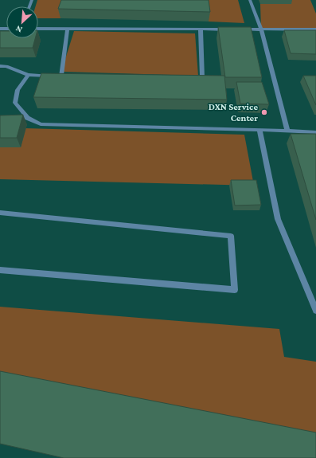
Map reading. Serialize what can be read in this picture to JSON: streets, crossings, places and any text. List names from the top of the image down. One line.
{"places":["DXN Service Center"],"north":"bottom left"}
